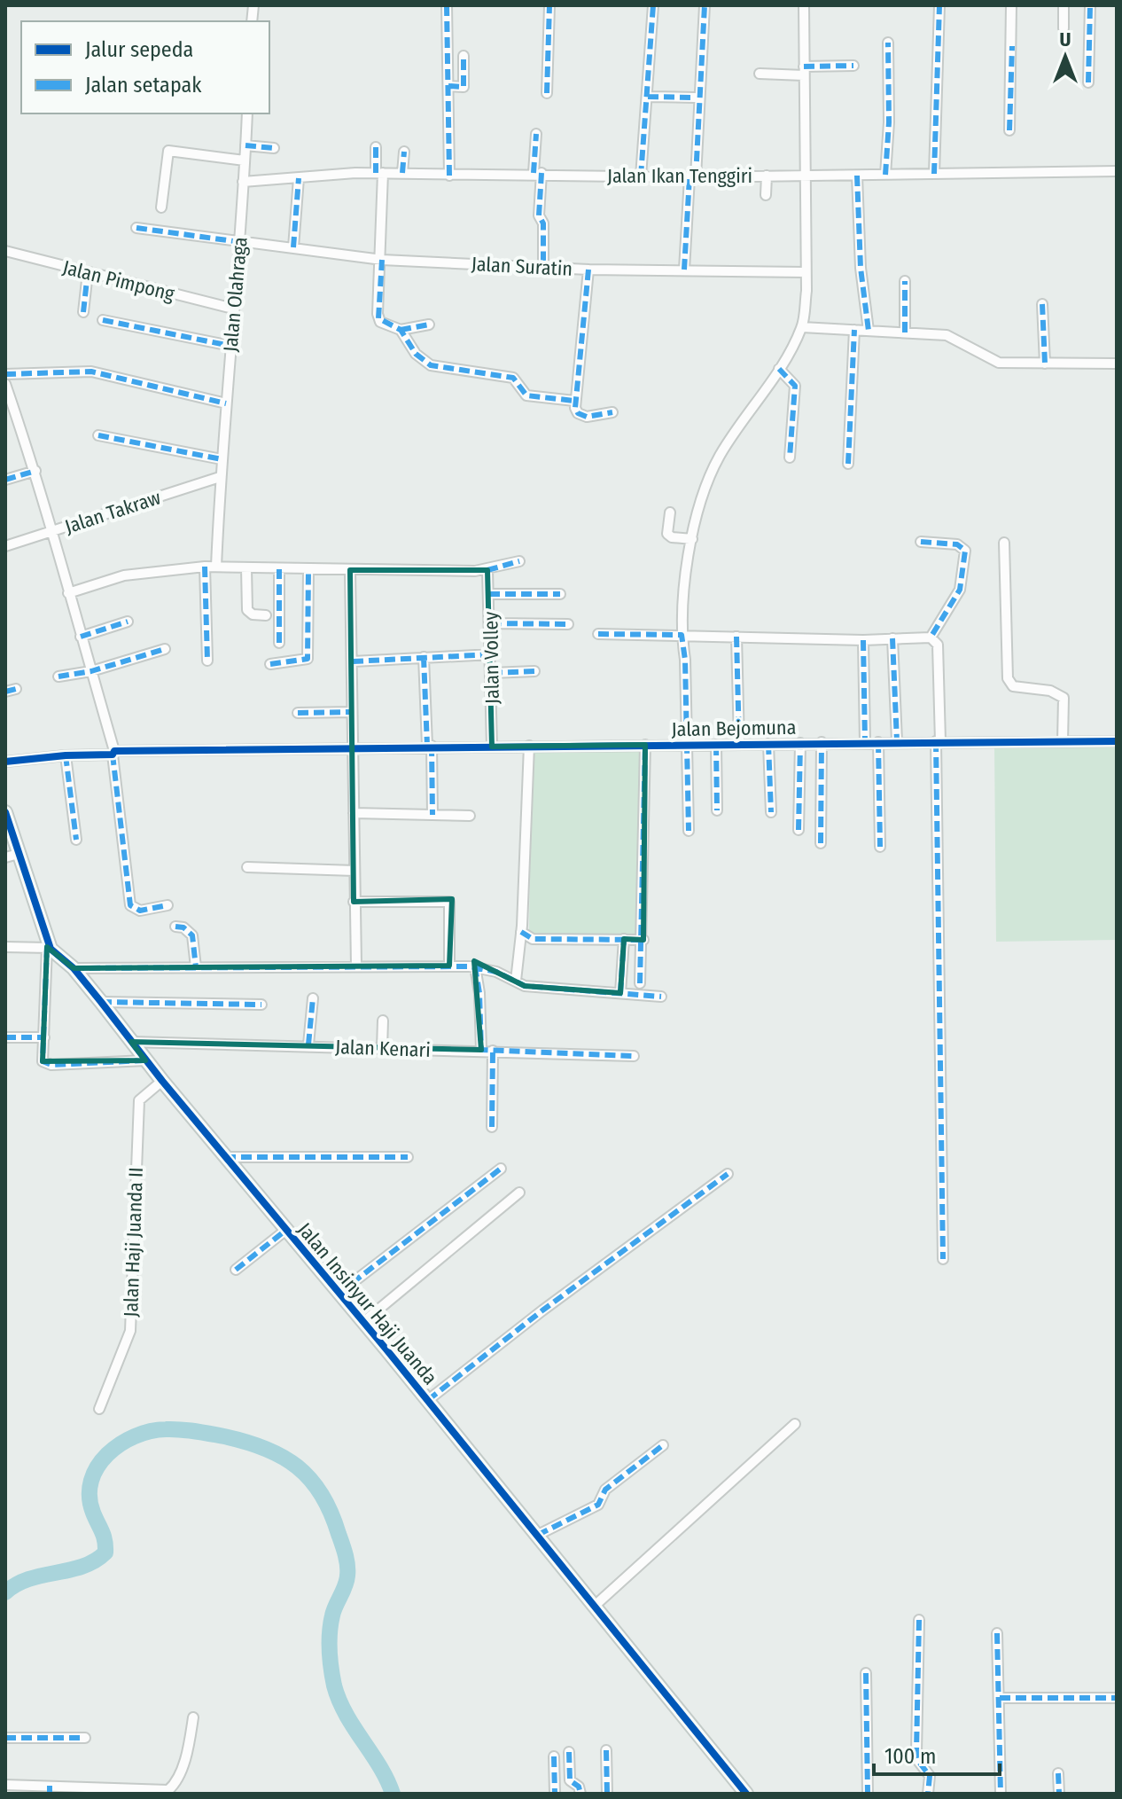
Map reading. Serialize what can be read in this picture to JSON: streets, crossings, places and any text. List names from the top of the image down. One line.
{"streets":{"street":["Jalan Ikan Tenggiri","Jalan Suratin","Jalan Pimpong","Jalan Olahraga","Jalan Takraw","Jalan Volley","Jalan Bejomuna","Jalan Kenari","Jalan Haji Juanda II","Jalan Insinyur Haji Juanda"]},"crossings":[["Jalan Ikan Tenggiri","Jalan Olahraga"],["Jalan Suratin","Jalan Olahraga"],["Jalan Pimpong","Jalan Olahraga"],["Jalan Olahraga","Jalan Takraw"],["Jalan Volley","Jalan Bejomuna"],["Jalan Kenari","Jalan Insinyur Haji Juanda"],["Jalan Haji Juanda II","Jalan Insinyur Haji Juanda"]],"legend":["Jalur sepeda","Jalan setapak"],"scale_bar":"100 m","north":"top"}
